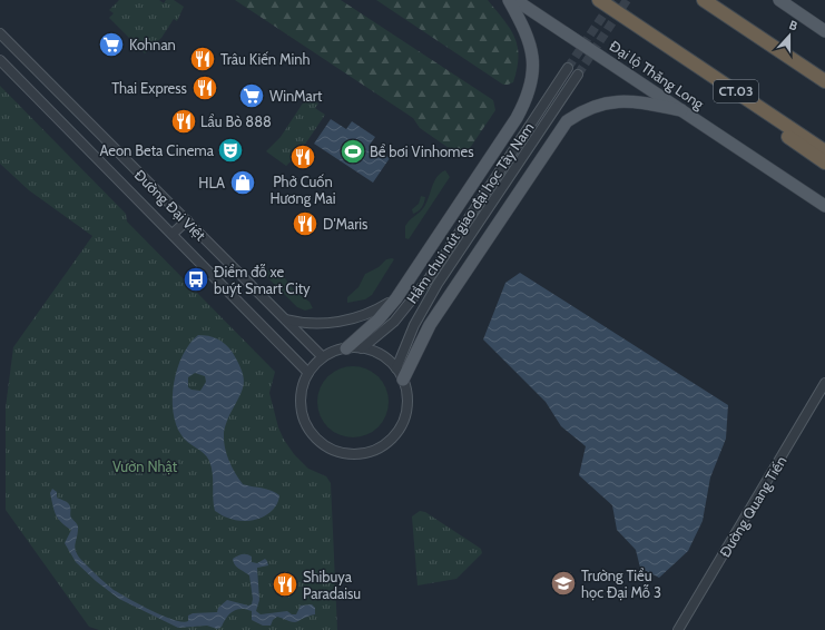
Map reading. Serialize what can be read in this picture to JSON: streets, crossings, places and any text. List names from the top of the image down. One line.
{"streets":{"highway":["CT.03"],"main road":["Đại lộ Thăng Long"],"street":["Đường Đại Việt","Hầm chui nút giao đại học Tây Nam","Đường Quang Tiến"]},"crossings":[["Đường Đại Việt","Hầm chui nút giao đại học Tây Nam"]],"parks":["Vườn Nhật"],"places":{"supermarket":["Kohnan","WinMart"],"restaurant":["Trâu Kiến Minh","Thai Express","Lẩu Bò 888","Phở Cuốn Hương Mai","D'Maris","Shibuya Paradaisu"],"theatre":["Aeon Beta Cinema"],"sports":["Bể bơi Vinhomes"],"shop":["HLA"],"bus stop":["Điểm đỗ xe buýt Smart City"],"school or university":["Trường Tiểu học Đại Mỗ 3"]},"north":"top"}
